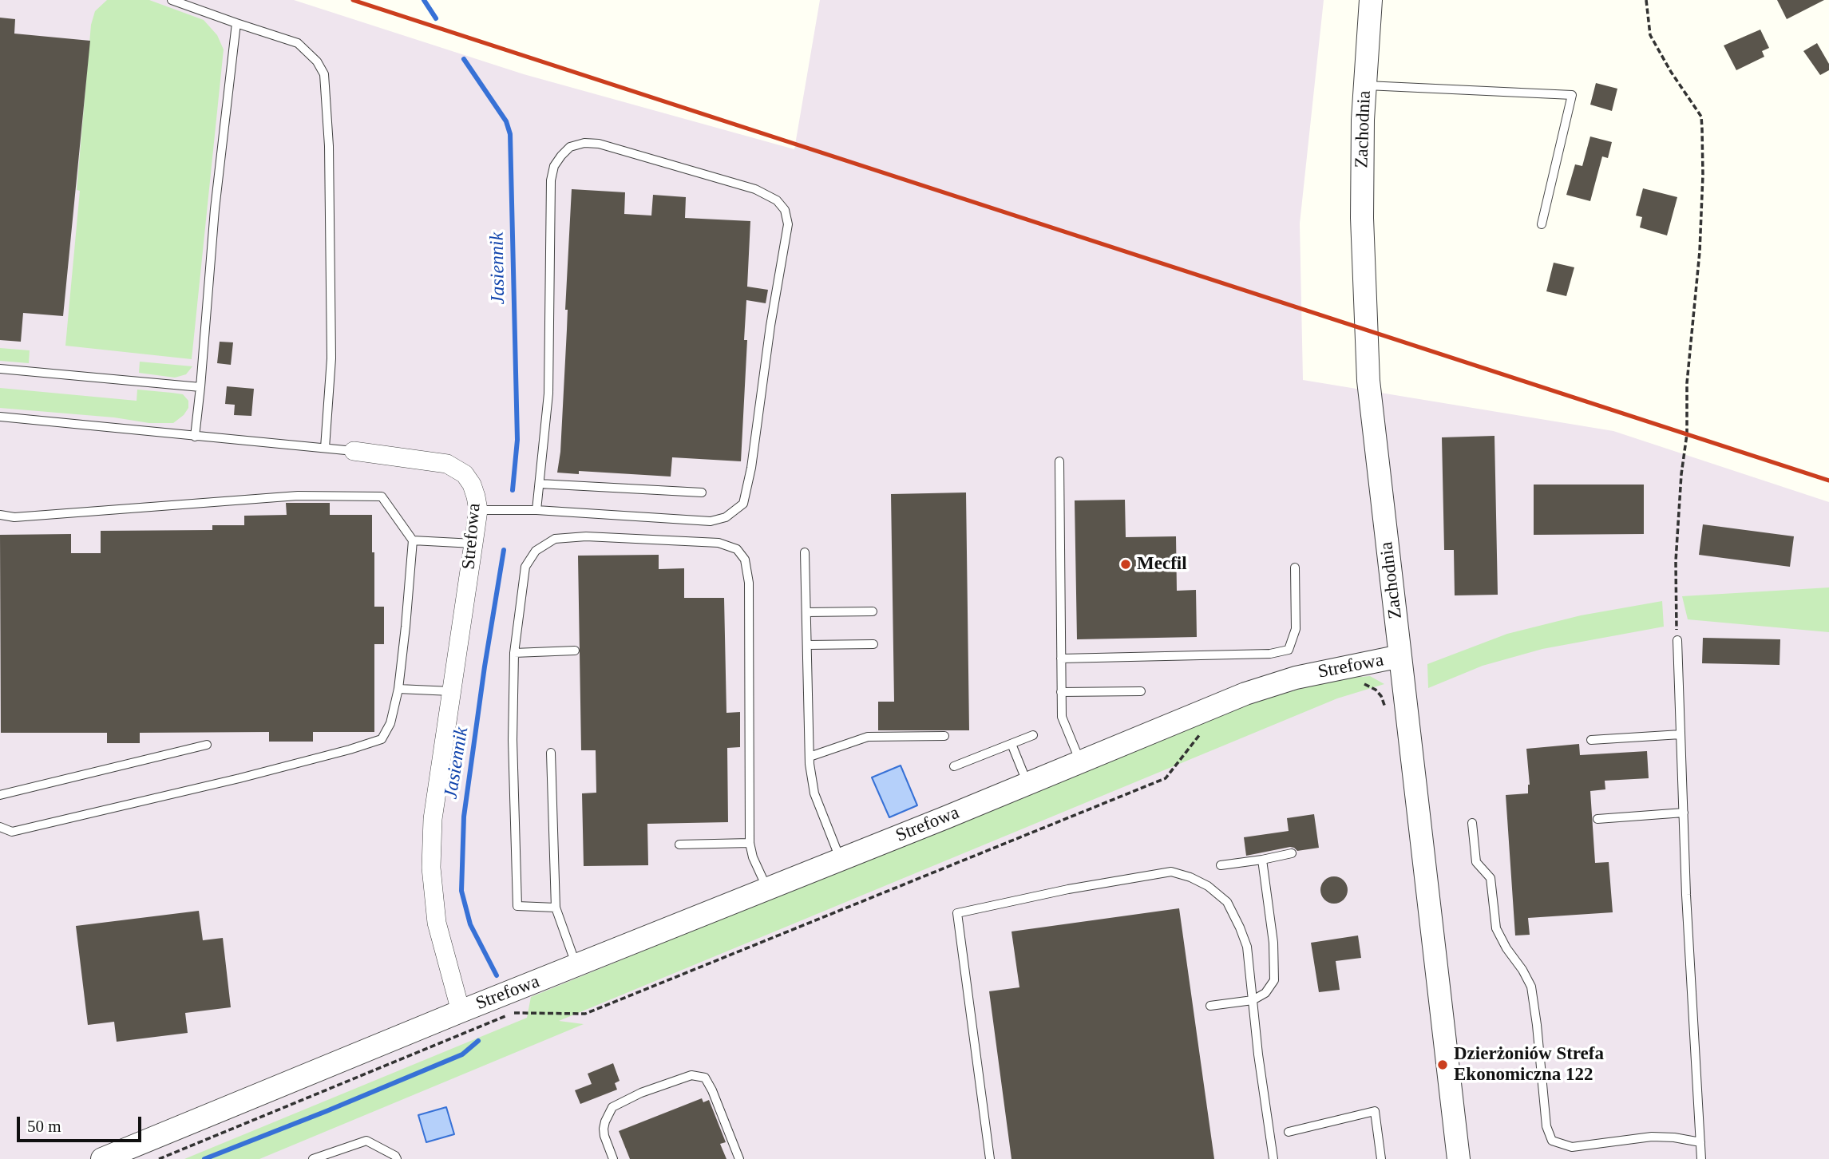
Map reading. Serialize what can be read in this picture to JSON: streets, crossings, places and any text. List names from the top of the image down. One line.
{"streets":{"street":["Zachodnia","Strefowa"]},"crossings":[["Zachodnia","Strefowa"]],"water":["Jasiennik"],"places":["Mecfil","Dzierżoniów Strefa Ekonomiczna 122"],"scale_bar":"50 m"}
